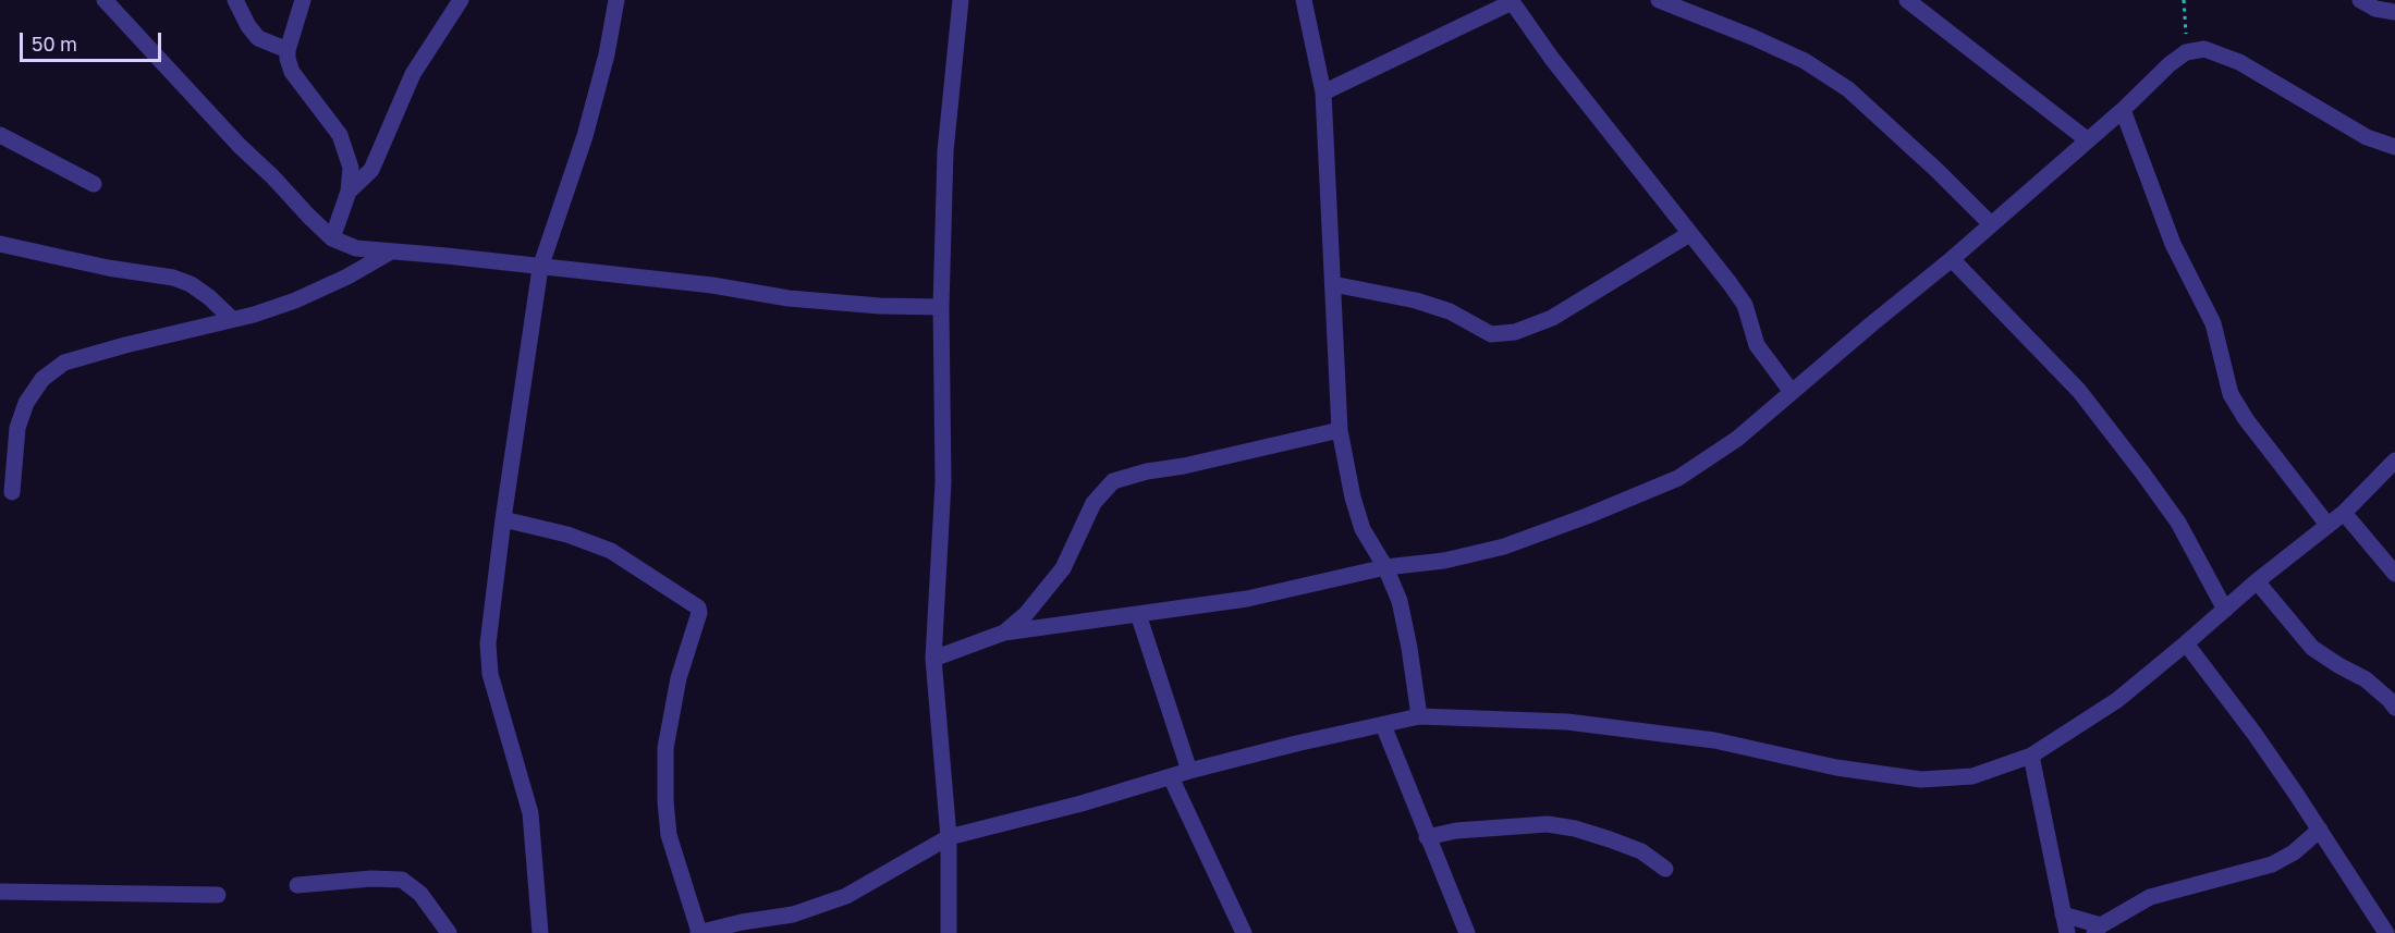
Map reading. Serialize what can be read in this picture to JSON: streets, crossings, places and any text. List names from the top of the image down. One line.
{"scale_bar":"50 m"}
